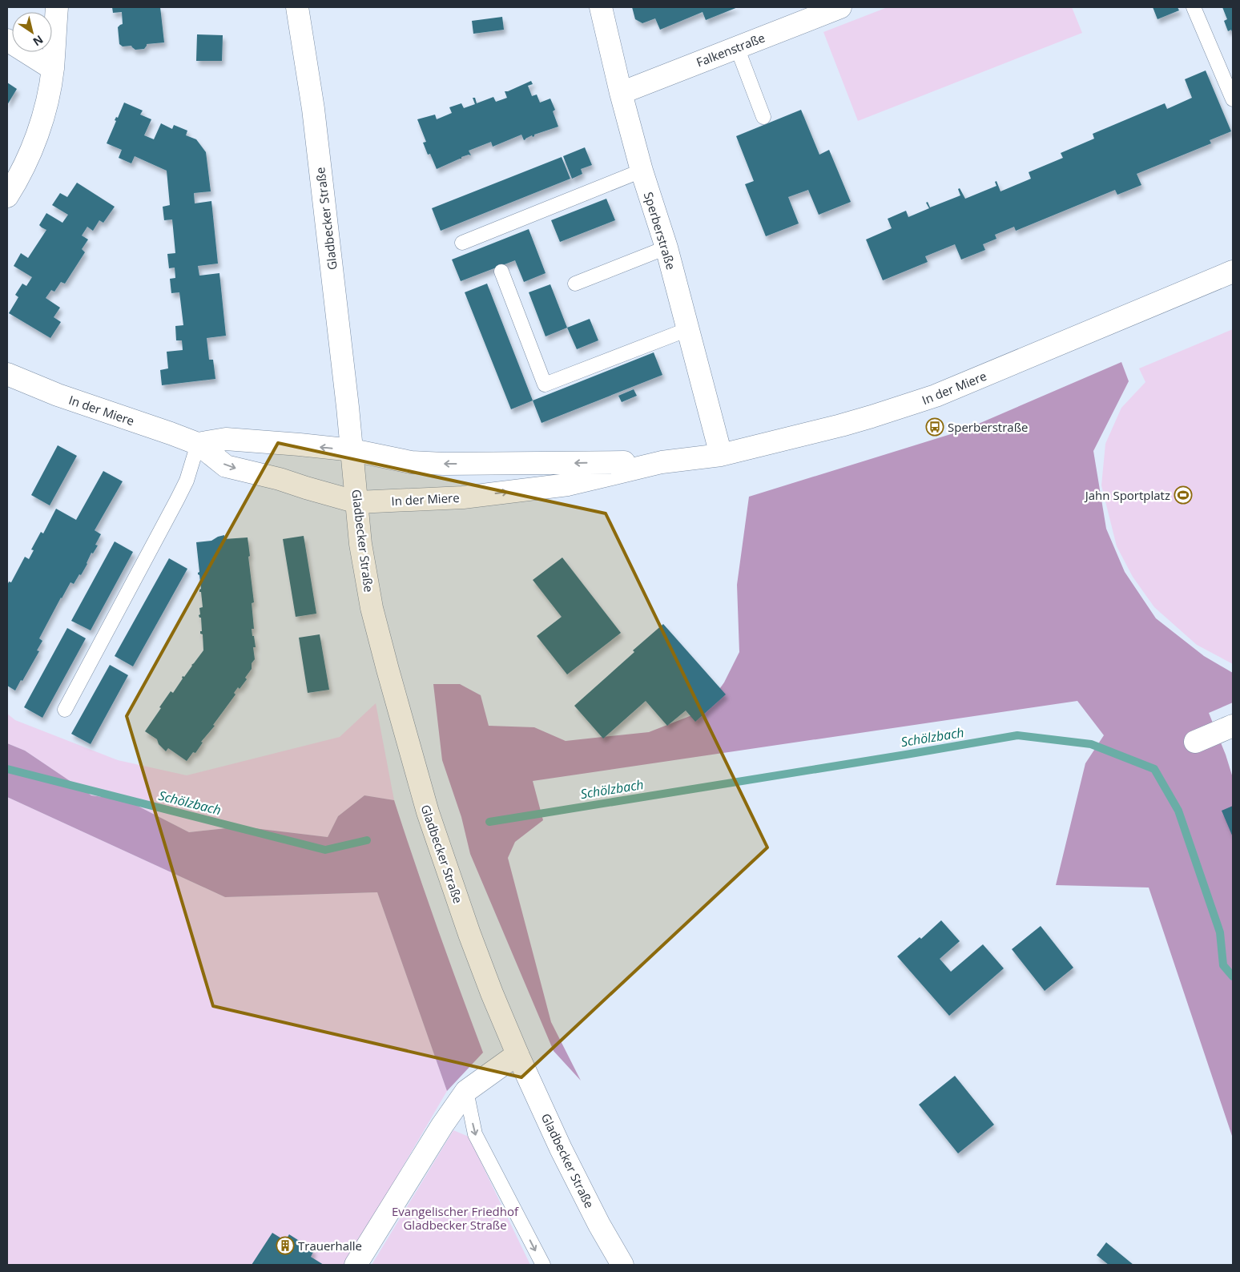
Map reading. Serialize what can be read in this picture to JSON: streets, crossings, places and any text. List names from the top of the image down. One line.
{"streets":{"street":["Falkenstraße","Gladbecker Straße","Sperberstraße","In der Miere"]},"crossings":[["Falkenstraße","Sperberstraße"],["Gladbecker Straße","In der Miere"],["Sperberstraße","In der Miere"]],"water":["Schölzbach"],"parks":["Evangelischer Friedhof Gladbecker Straße"],"places":{"bus stop":["Sperberstraße"],"sports":["Jahn Sportplatz"],"building":["Trauerhalle"]},"north":"bottom right"}
